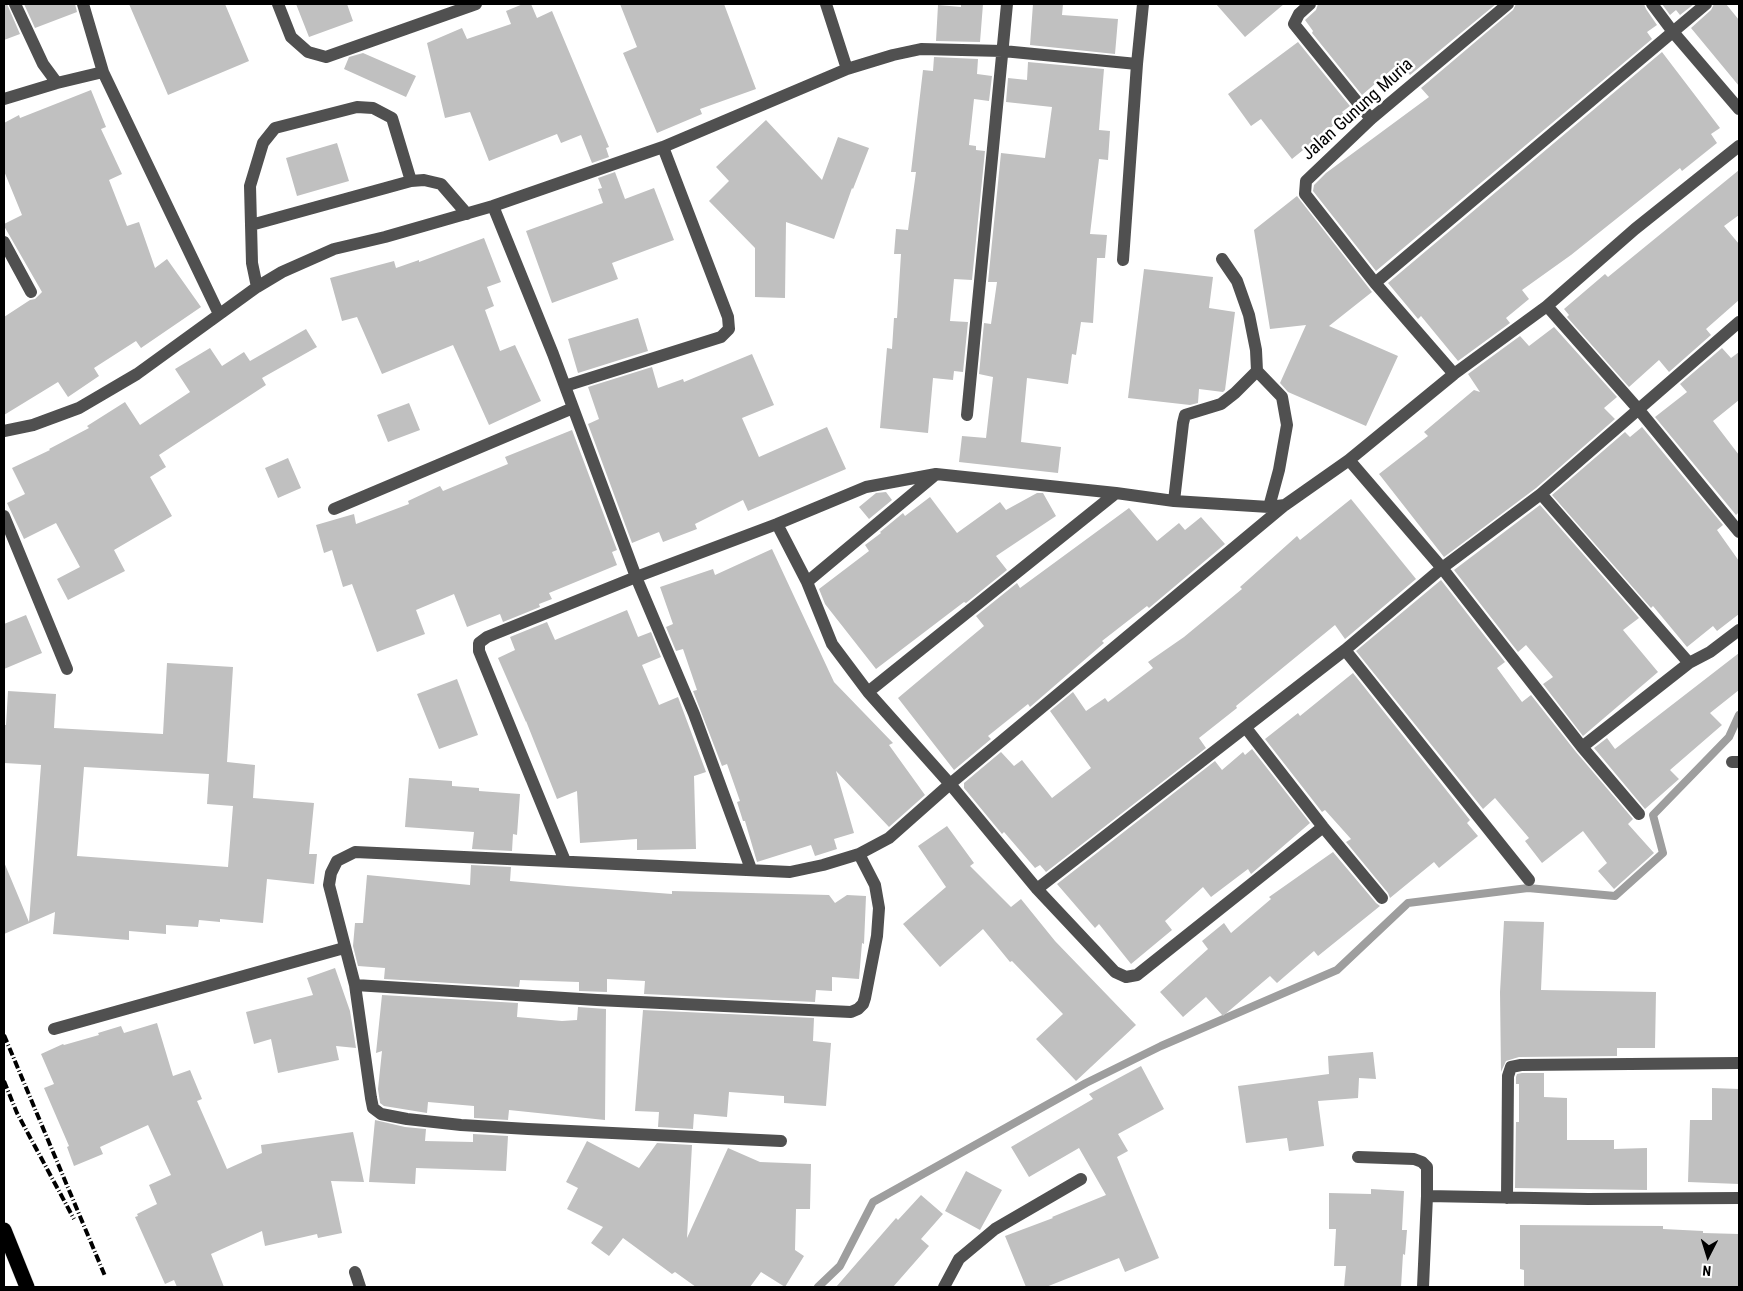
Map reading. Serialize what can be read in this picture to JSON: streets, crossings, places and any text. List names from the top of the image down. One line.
{"streets":{"street":["Jalan Gunung Muria"]},"north":"bottom"}
